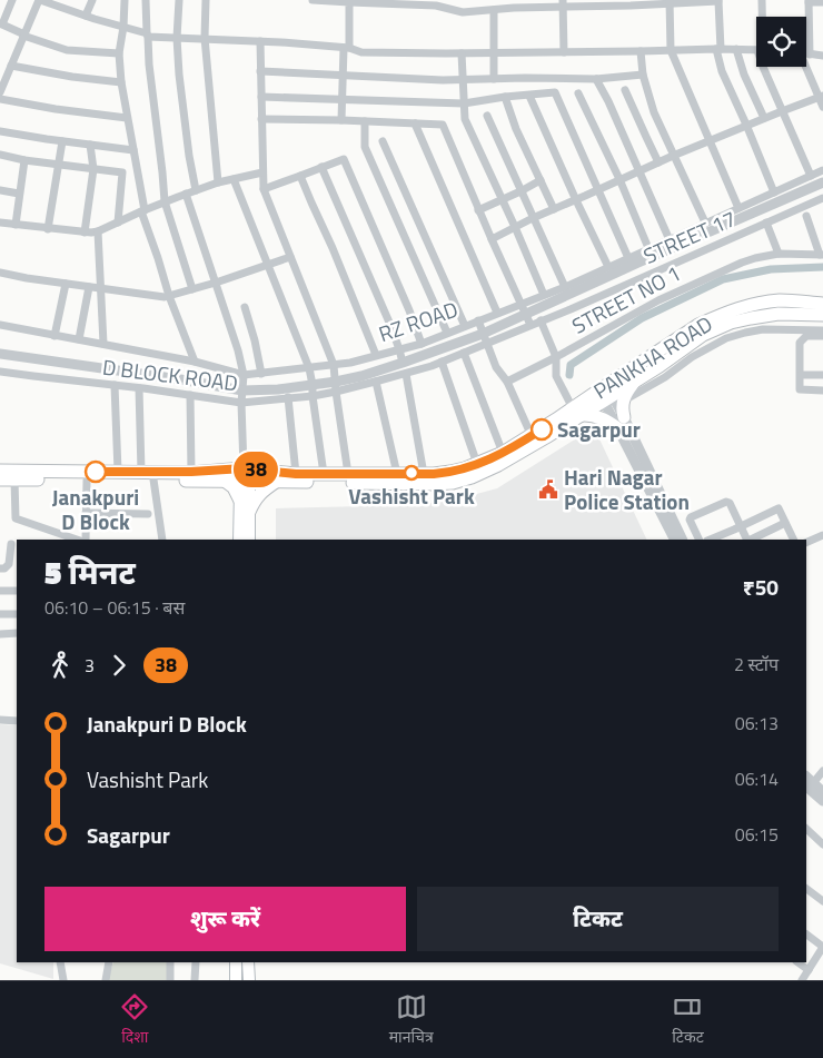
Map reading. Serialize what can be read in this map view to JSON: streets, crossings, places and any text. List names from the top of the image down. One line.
{"streets":{"main road":["PANKHA ROAD"],"street":["STREET 17","STREET NO 1","RZ ROAD","D BLOCK ROAD"]},"places":{"other":["Sagarpur","Janakpuri D Block","Vashisht Park"],"public building":["Hari Nagar Police Station"]},"lines":["bus line 38"],"page":{"on_map":"38","heading":["5 मिनट","06:10 – 06:15 · बस","₹50"],"legs":["3","38","2 स्टॉप"],"list":[{"name":"Janakpuri D Block","value":"06:13"},{"name":"Vashisht Park","value":"06:14"},{"name":"Sagarpur","value":"06:15"}],"buttons":["शुरू करें","टिकट"],"tabs":["दिशा","मानचित्र","टिकट"]}}
